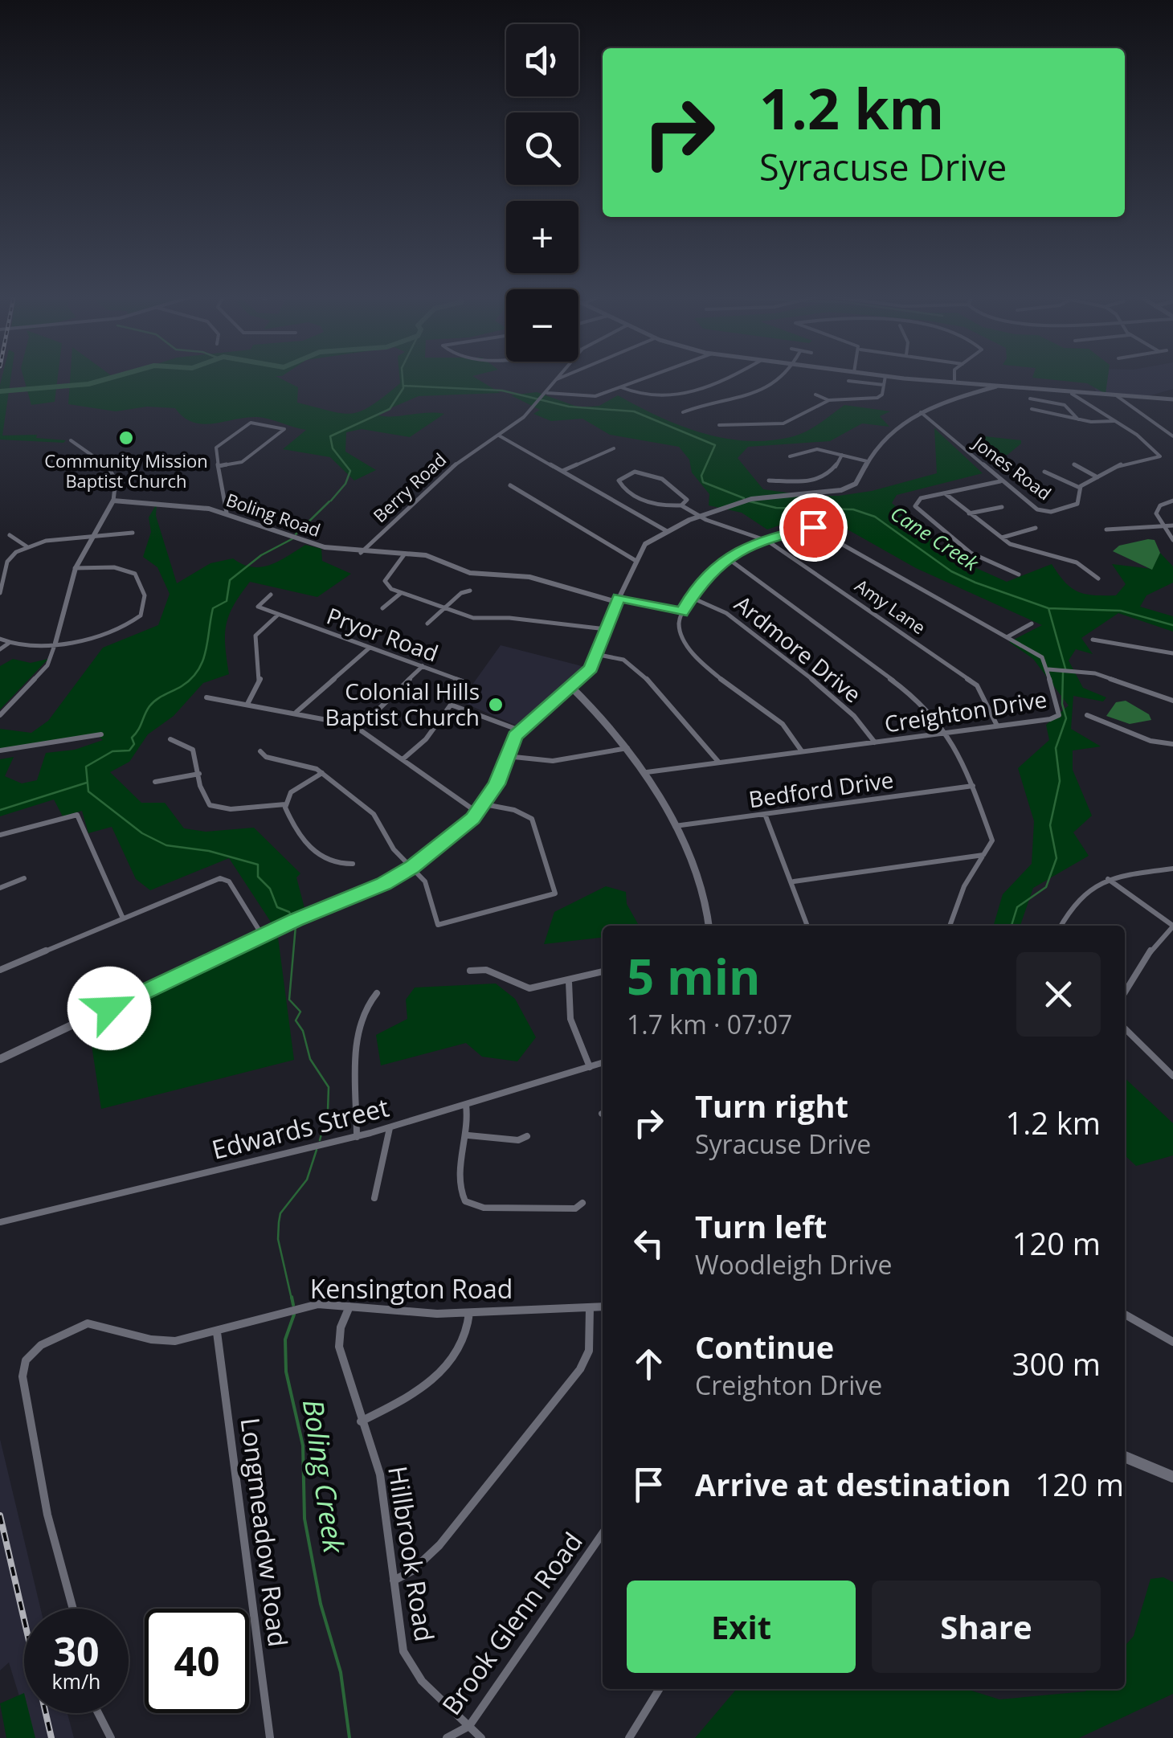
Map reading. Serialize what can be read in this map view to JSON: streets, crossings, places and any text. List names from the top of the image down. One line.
{"streets":{"street":["Jones Road","Berry Road","Boling Road","Amy Lane","Pryor Road","Ardmore Drive","Creighton Drive","Bedford Drive","Edwards Street","Kensington Road","Longmeadow Road","Hillbrook Road","Brook Glenn Road"]},"crossings":[["Berry Road","Boling Road"],["Amy Lane","Creighton Drive"],["Ardmore Drive","Creighton Drive"],["Kensington Road","Longmeadow Road"],["Kensington Road","Hillbrook Road"],["Hillbrook Road","Brook Glenn Road"]],"water":["Cane Creek","Boling Creek"],"places":["Community Mission Baptist Church","Colonial Hills Baptist Church"],"page":{"map_buttons":["+","−"],"turn":["1.2 km","Syracuse Drive"],"heading":["5 min","1.7 km · 07:07"],"list":[{"name":"Turn right","note":"Syracuse Drive","value":"1.2 km"},{"name":"Turn left","note":"Woodleigh Drive","value":"120 m"},{"name":"Continue","note":"Creighton Drive","value":"300 m"},{"name":"Arrive at destination","value":"120 m"}],"buttons":["Exit","Share"],"speed":"30 km/h","limit":"40"}}
